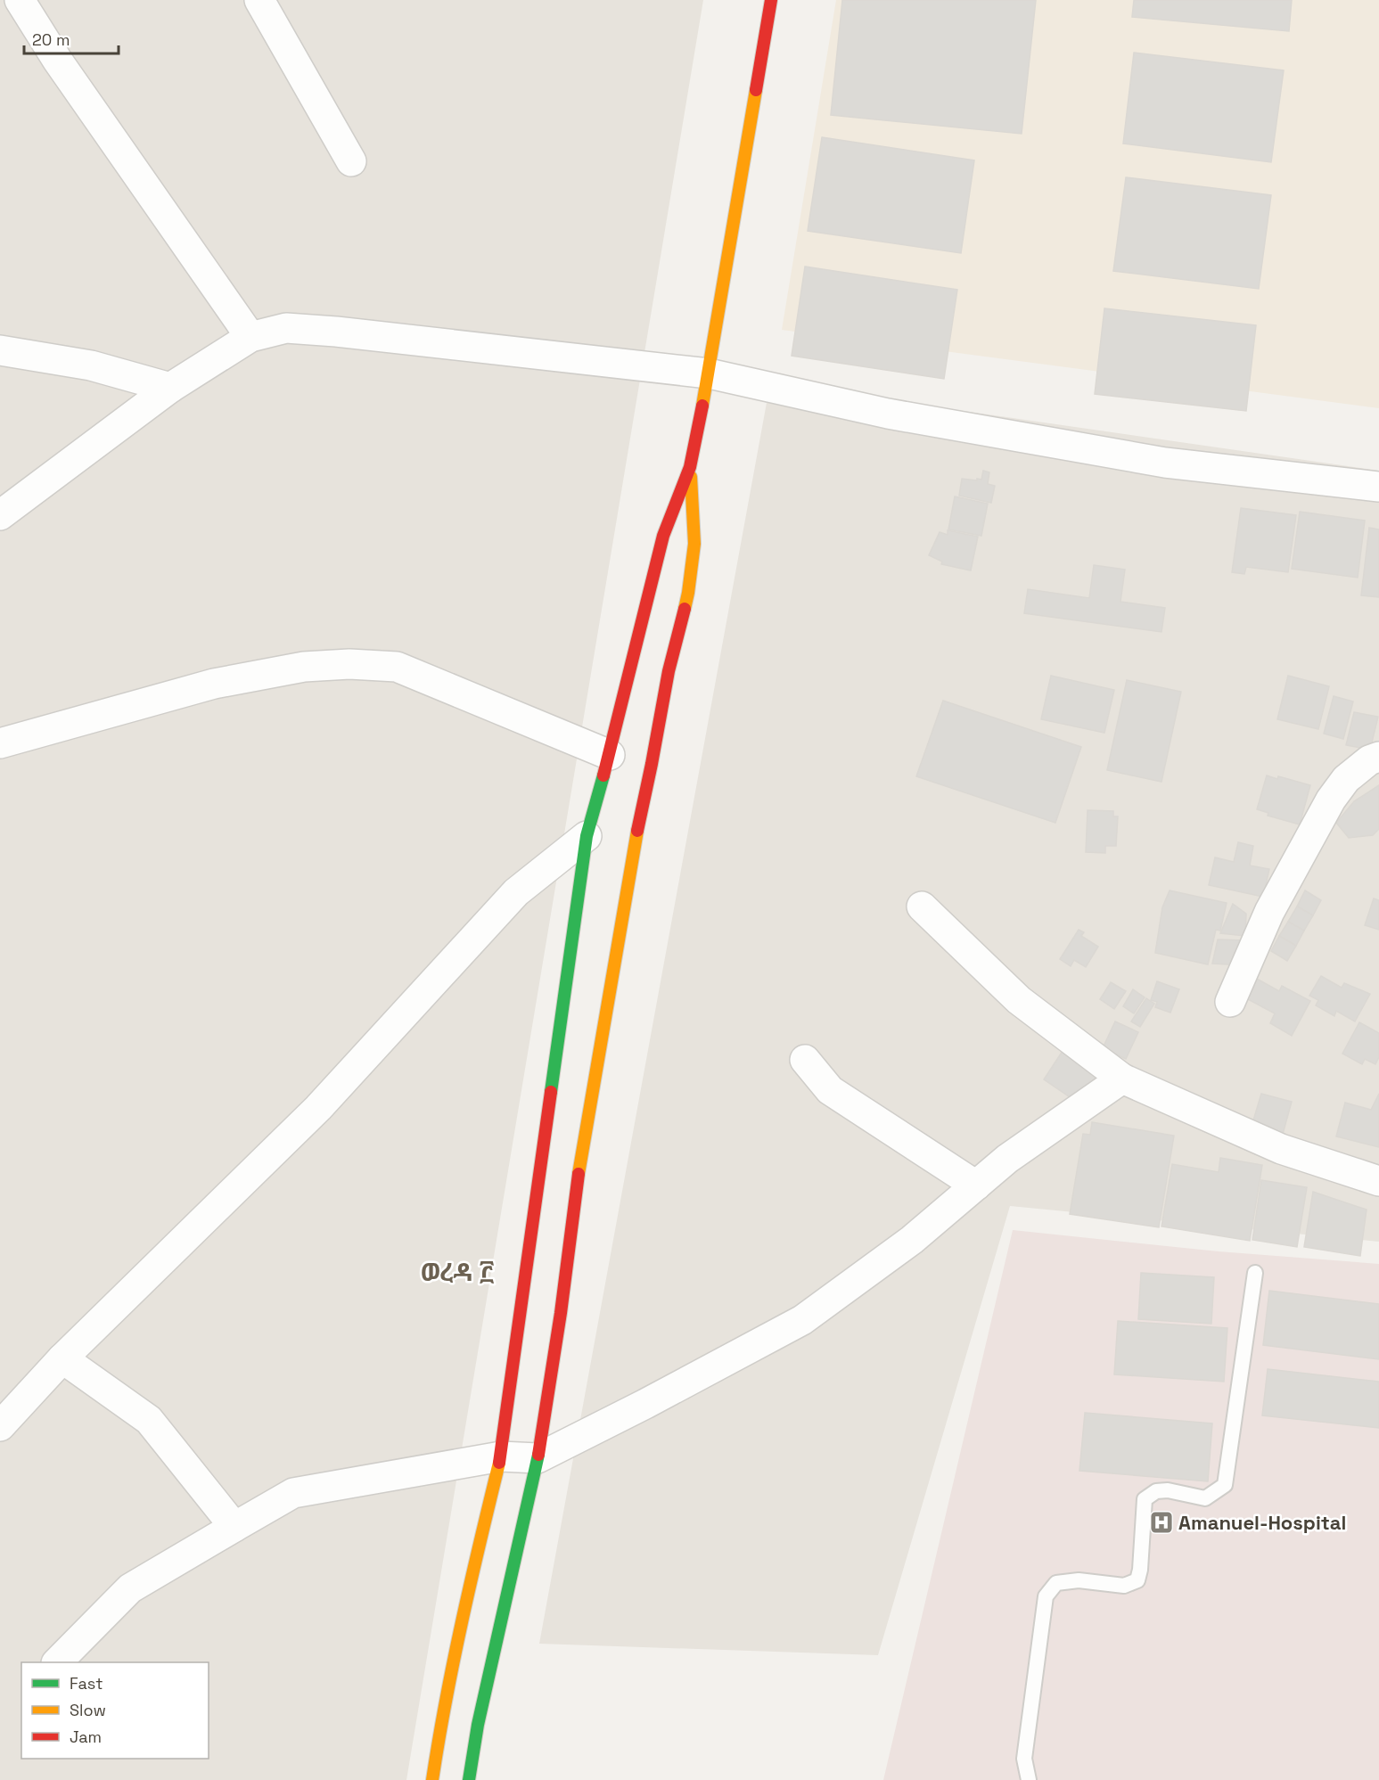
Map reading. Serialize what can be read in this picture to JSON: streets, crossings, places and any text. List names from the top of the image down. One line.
{"districts":["ወረዳ ፫"],"places":{"hospital":["Amanuel-Hospital"]},"legend":["Fast","Slow","Jam"],"scale_bar":"20 m"}
